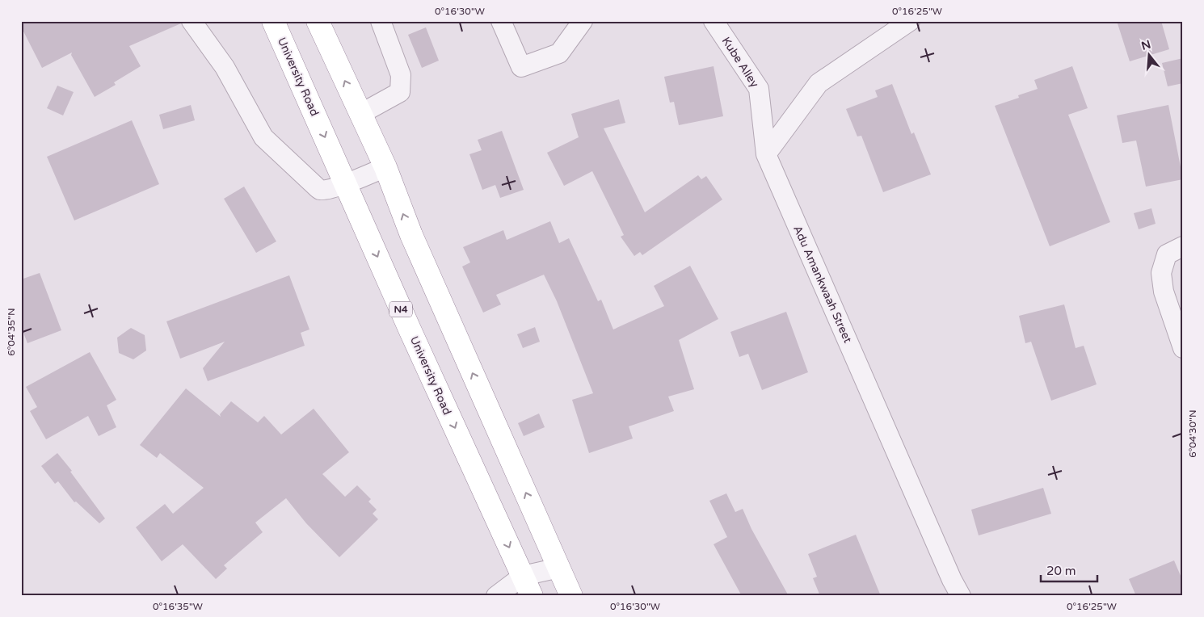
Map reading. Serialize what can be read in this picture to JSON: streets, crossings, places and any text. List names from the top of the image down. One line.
{"streets":{"highway":["University Road","N4"],"street":["Kube Alley","Adu Amankwaah Street"]},"crossings":[["Kube Alley","Adu Amankwaah Street"]],"scale_bar":"20 m","north":"top","coordinates":["0°16'30\"W","0°16'25\"W","6°04'35\"N","6°04'30\"N","0°16'35\"W"]}
